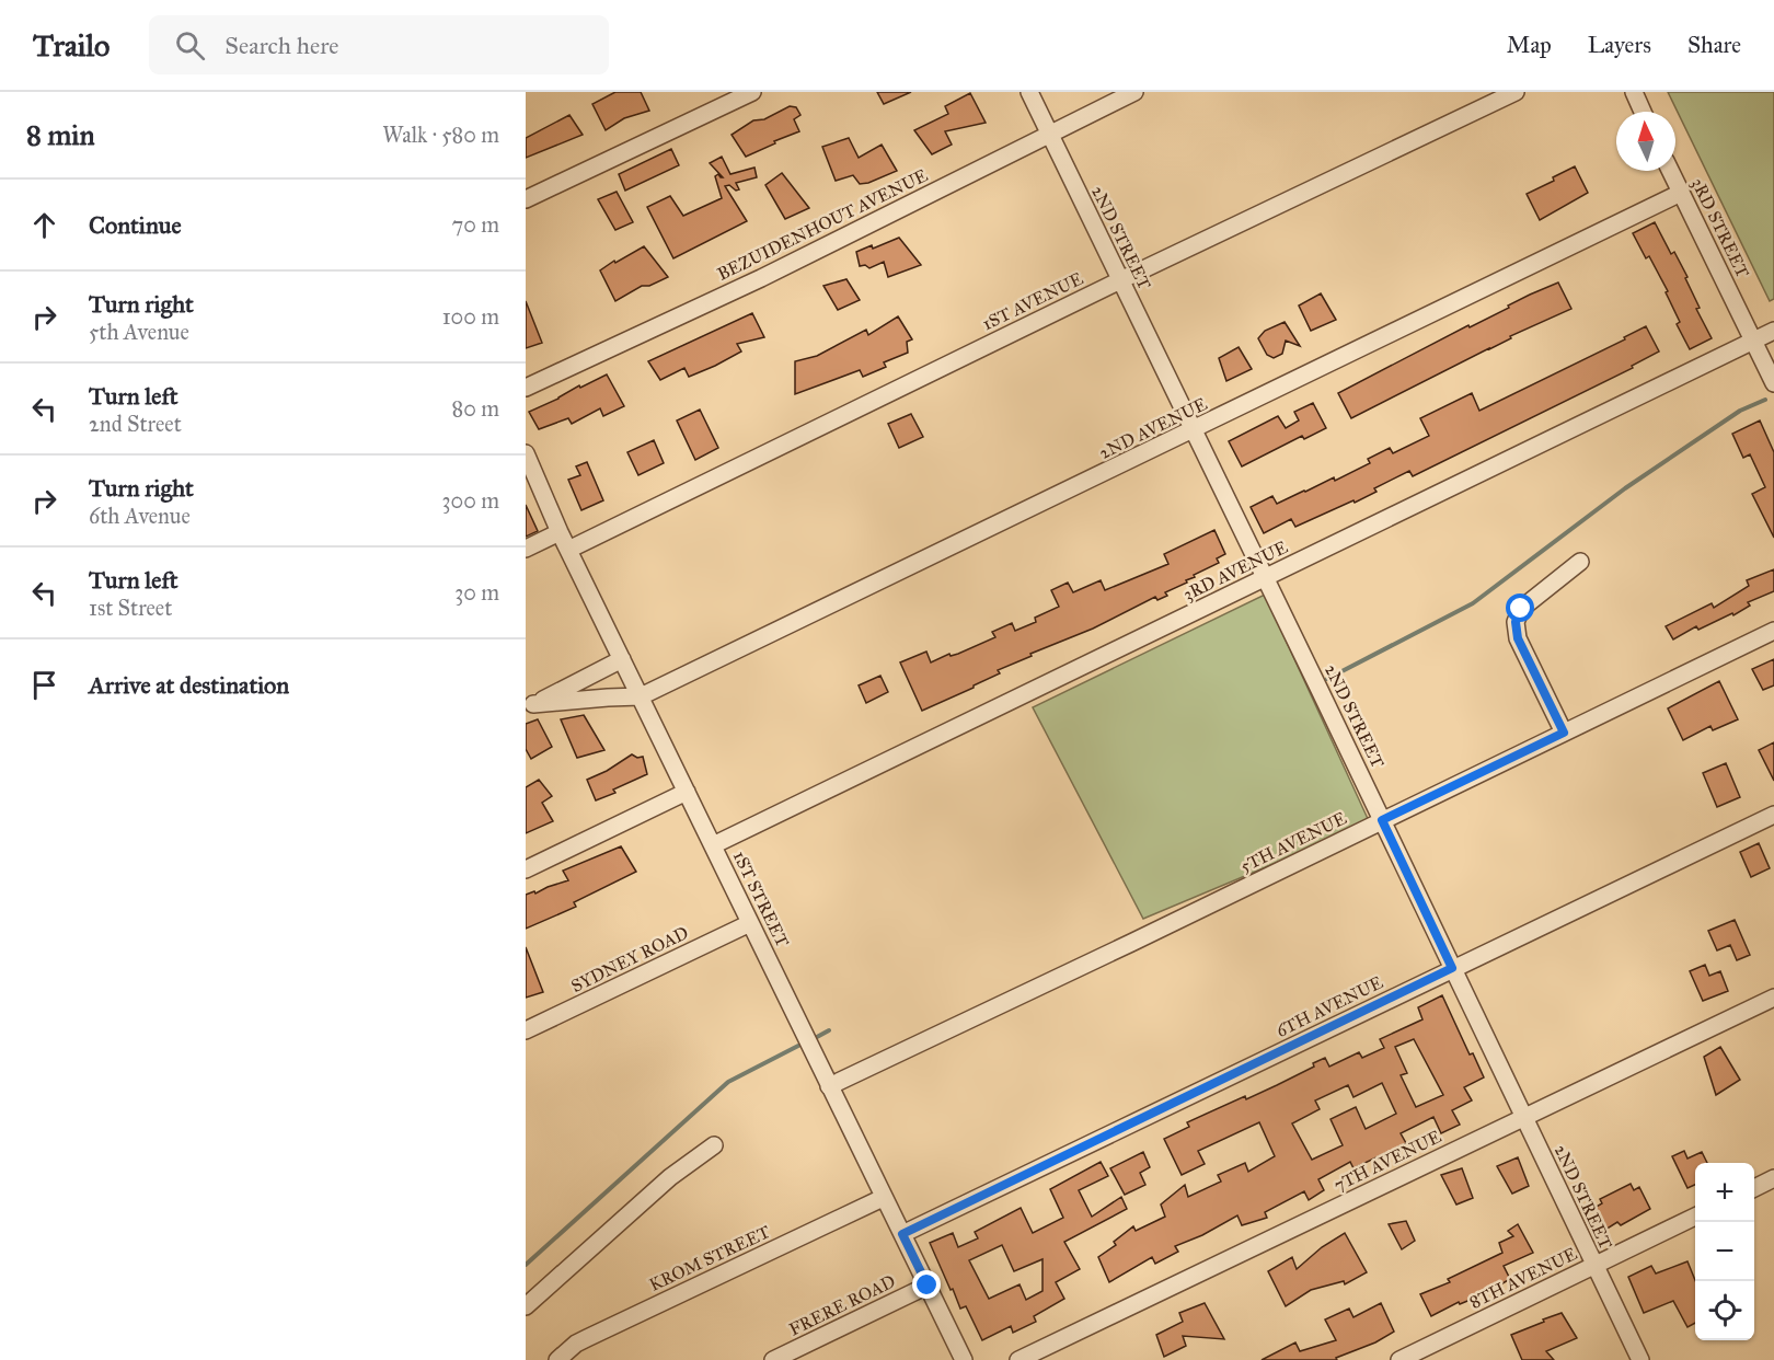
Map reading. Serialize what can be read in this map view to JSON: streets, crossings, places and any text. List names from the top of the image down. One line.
{"streets":{"street":["BEZUIDENHOUT AVENUE","3RD STREET","2ND STREET","1ST AVENUE","2ND AVENUE","3RD AVENUE","5TH AVENUE","1ST STREET","SYDNEY ROAD","6TH AVENUE","7TH AVENUE","KROM STREET","8TH AVENUE","FRERE ROAD"]},"crossings":[["BEZUIDENHOUT AVENUE","2ND STREET"],["3RD STREET","2ND AVENUE"],["3RD STREET","3RD AVENUE"],["2ND STREET","1ST AVENUE"],["2ND STREET","2ND AVENUE"],["2ND STREET","3RD AVENUE"],["2ND STREET","5TH AVENUE"],["2ND STREET","6TH AVENUE"],["2ND STREET","7TH AVENUE"],["2ND STREET","8TH AVENUE"],["1ST AVENUE","1ST STREET"],["2ND AVENUE","1ST STREET"],["3RD AVENUE","1ST STREET"],["5TH AVENUE","1ST STREET"],["1ST STREET","SYDNEY ROAD"],["1ST STREET","6TH AVENUE"],["1ST STREET","KROM STREET"],["1ST STREET","FRERE ROAD"]],"north":"top","page":{"header":"Trailo","search":"Search here","nav":["Map","Layers","Share"],"heading":["8 min","Walk · 580 m"],"list":[["Continue","70 m"],["Turn right","5th Avenue","100 m"],["Turn left","2nd Street","80 m"],["Turn right","6th Avenue","300 m"],["Turn left","1st Street","30 m"],"Arrive at destination"],"map_buttons":["+","−"]}}
